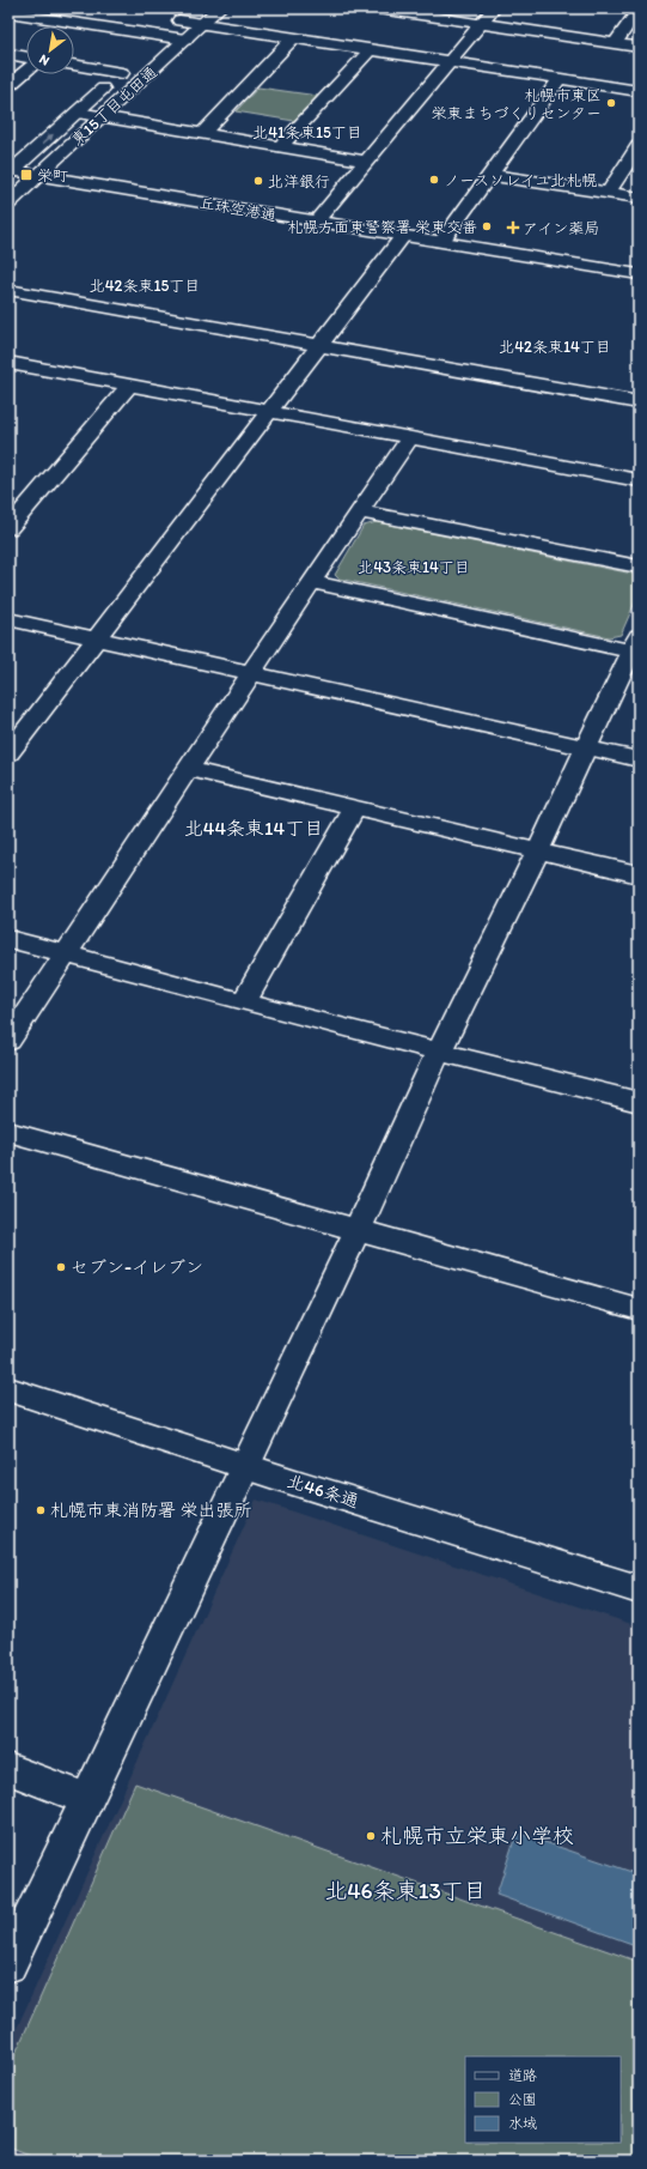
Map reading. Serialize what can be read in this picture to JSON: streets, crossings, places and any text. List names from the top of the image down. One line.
{"streets":{"street":["東15丁目屯田通","丘珠空港通","北46条通"]},"crossings":[["東15丁目屯田通","丘珠空港通"]],"districts":["北41条東15丁目","北42条東15丁目","北42条東14丁目","北43条東14丁目","北44条東14丁目","北46条東13丁目"],"places":{"other":["札幌市東区 栄東まちづくりセンター","ノースソレイユ北札幌","北洋銀行","札幌方面東警察署 栄東交番","セブン-イレブン","札幌市東消防署 栄出張所","札幌市立栄東小学校"],"transit":["栄町"],"health":["アイン薬局"]},"legend":["道路","公園","水域"],"north":"bottom left"}
